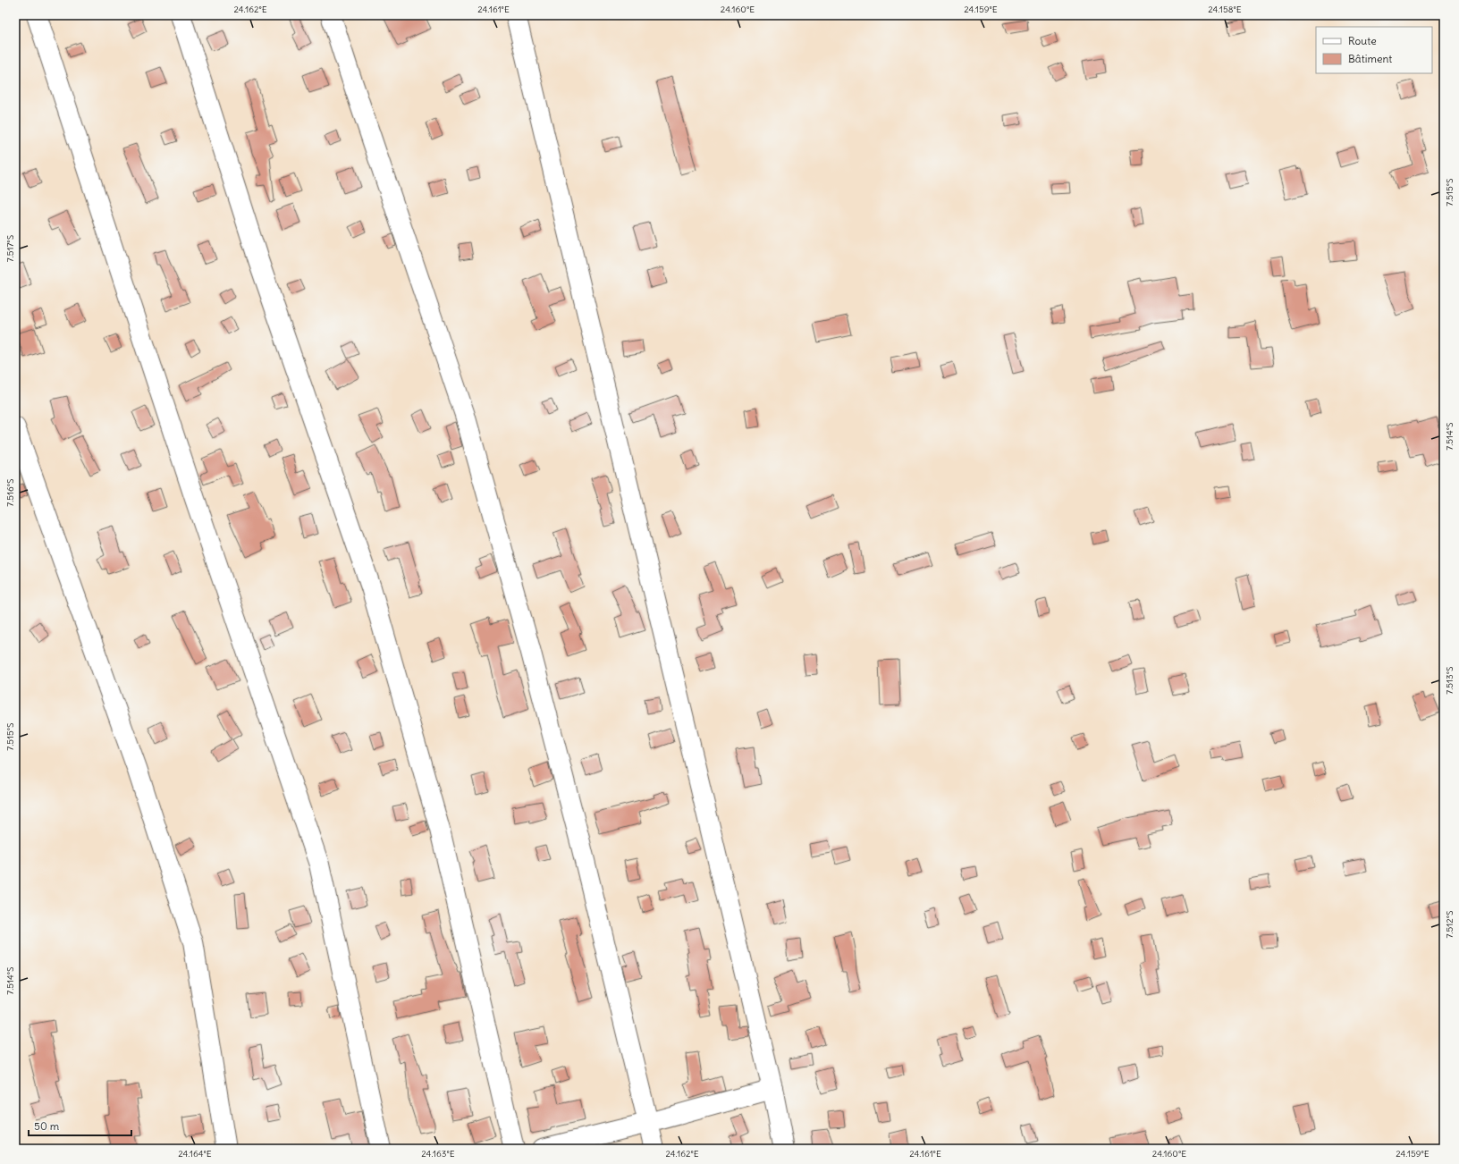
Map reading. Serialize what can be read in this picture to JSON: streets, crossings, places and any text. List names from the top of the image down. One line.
{"legend":["Route","Bâtiment"],"scale_bar":"50 m","coordinates":["24.162°E","24.161°E","24.160°E","24.159°E","24.158°E","7.515°S","7.517°S","7.514°S","7.516°S","7.513°S","7.512°S","24.164°E","24.163°E"]}
